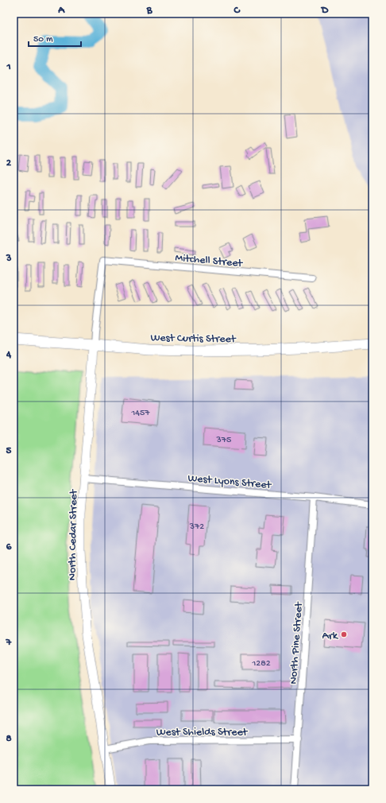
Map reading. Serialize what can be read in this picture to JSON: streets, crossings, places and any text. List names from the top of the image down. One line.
{"streets":{"main road":["West Curtis Street"],"street":["Mitchell Street","West Lyons Street","North Cedar Street","North Pine Street","West Shields Street"]},"crossings":[["Mitchell Street","North Cedar Street"],["West Curtis Street","North Cedar Street"],["West Lyons Street","North Cedar Street"],["West Lyons Street","North Pine Street"],["North Cedar Street","West Shields Street"],["North Pine Street","West Shields Street"]],"places":["Ark"],"house_numbers":["1457","375","372","1282"],"scale_bar":"50 m","grid":{"columns":["A","B","C","D"],"rows":["1","2","3","4","5","6","7","8"]}}
